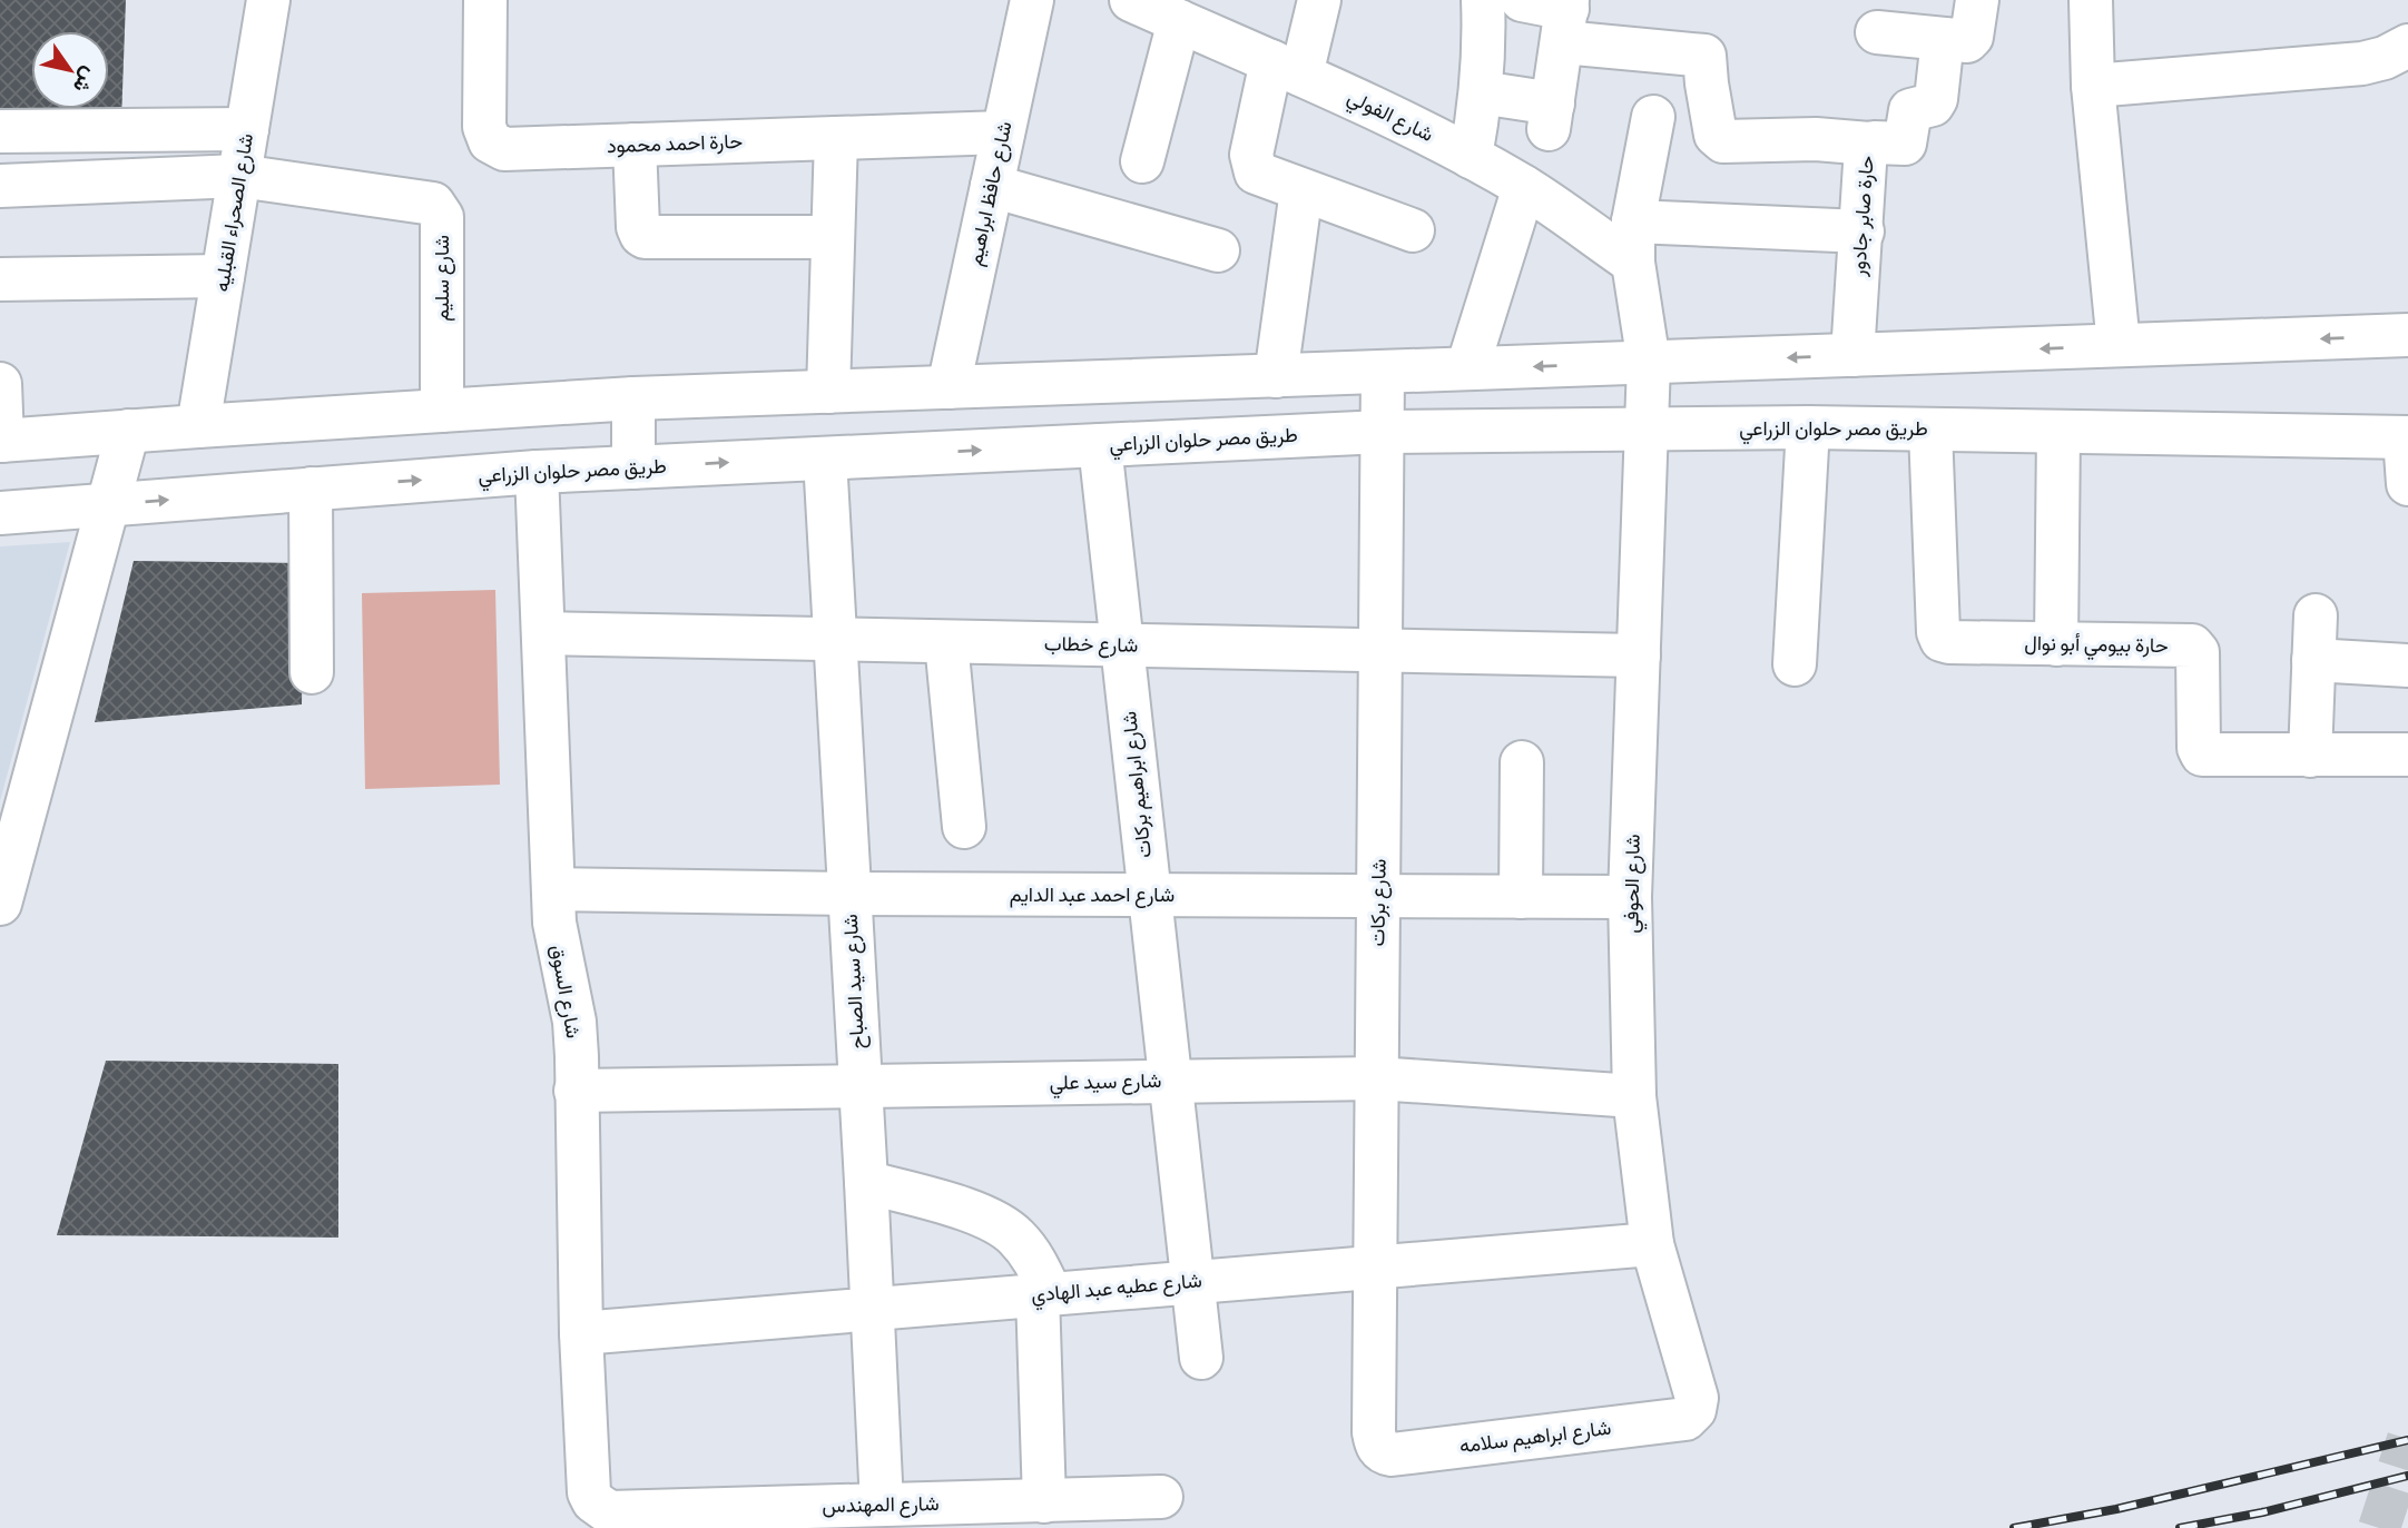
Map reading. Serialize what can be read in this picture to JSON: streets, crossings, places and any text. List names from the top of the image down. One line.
{"streets":{"street":["شارع الفولي","حارة احمد محمود","شارع حافظ ابراهيم","شارع الصحراء القبليه","حارة صابر جادور","شارع سليم","طريق مصر حلوان الزراعي","شارع خطاب","حارة بيومي أبو نوال","شارع ابراهيم بركات","شارع الحوفي","شارع احمد عبد الدايم","شارع بركات","شارع سيد الصباح","شارع السوق","شارع سيد علي","شارع عطيه عبد الهادي","شارع ابراهيم سلامه","شارع المهندس"]},"crossings":[["شارع الفولي","شارع الحوفي"],["حارة احمد محمود","شارع حافظ ابراهيم"],["شارع الصحراء القبليه","شارع سليم"],["طريق مصر حلوان الزراعي","حارة بيومي أبو نوال"],["طريق مصر حلوان الزراعي","شارع ابراهيم بركات"],["طريق مصر حلوان الزراعي","شارع الحوفي"],["طريق مصر حلوان الزراعي","شارع بركات"],["طريق مصر حلوان الزراعي","شارع سيد الصباح"],["طريق مصر حلوان الزراعي","شارع السوق"],["شارع خطاب","شارع ابراهيم بركات"],["شارع خطاب","شارع الحوفي"],["شارع خطاب","شارع بركات"],["شارع خطاب","شارع سيد الصباح"],["شارع خطاب","شارع السوق"],["شارع ابراهيم بركات","شارع احمد عبد الدايم"],["شارع ابراهيم بركات","شارع سيد علي"],["شارع ابراهيم بركات","شارع عطيه عبد الهادي"],["شارع الحوفي","شارع احمد عبد الدايم"],["شارع الحوفي","شارع سيد علي"],["شارع الحوفي","شارع عطيه عبد الهادي"],["شارع الحوفي","شارع ابراهيم سلامه"],["شارع احمد عبد الدايم","شارع بركات"],["شارع احمد عبد الدايم","شارع سيد الصباح"],["شارع احمد عبد الدايم","شارع السوق"],["شارع بركات","شارع سيد علي"],["شارع بركات","شارع عطيه عبد الهادي"],["شارع بركات","شارع ابراهيم سلامه"],["شارع سيد الصباح","شارع سيد علي"],["شارع سيد الصباح","شارع عطيه عبد الهادي"],["شارع سيد الصباح","شارع المهندس"],["شارع السوق","شارع سيد علي"],["شارع السوق","شارع عطيه عبد الهادي"],["شارع السوق","شارع المهندس"]],"north":"bottom right"}
